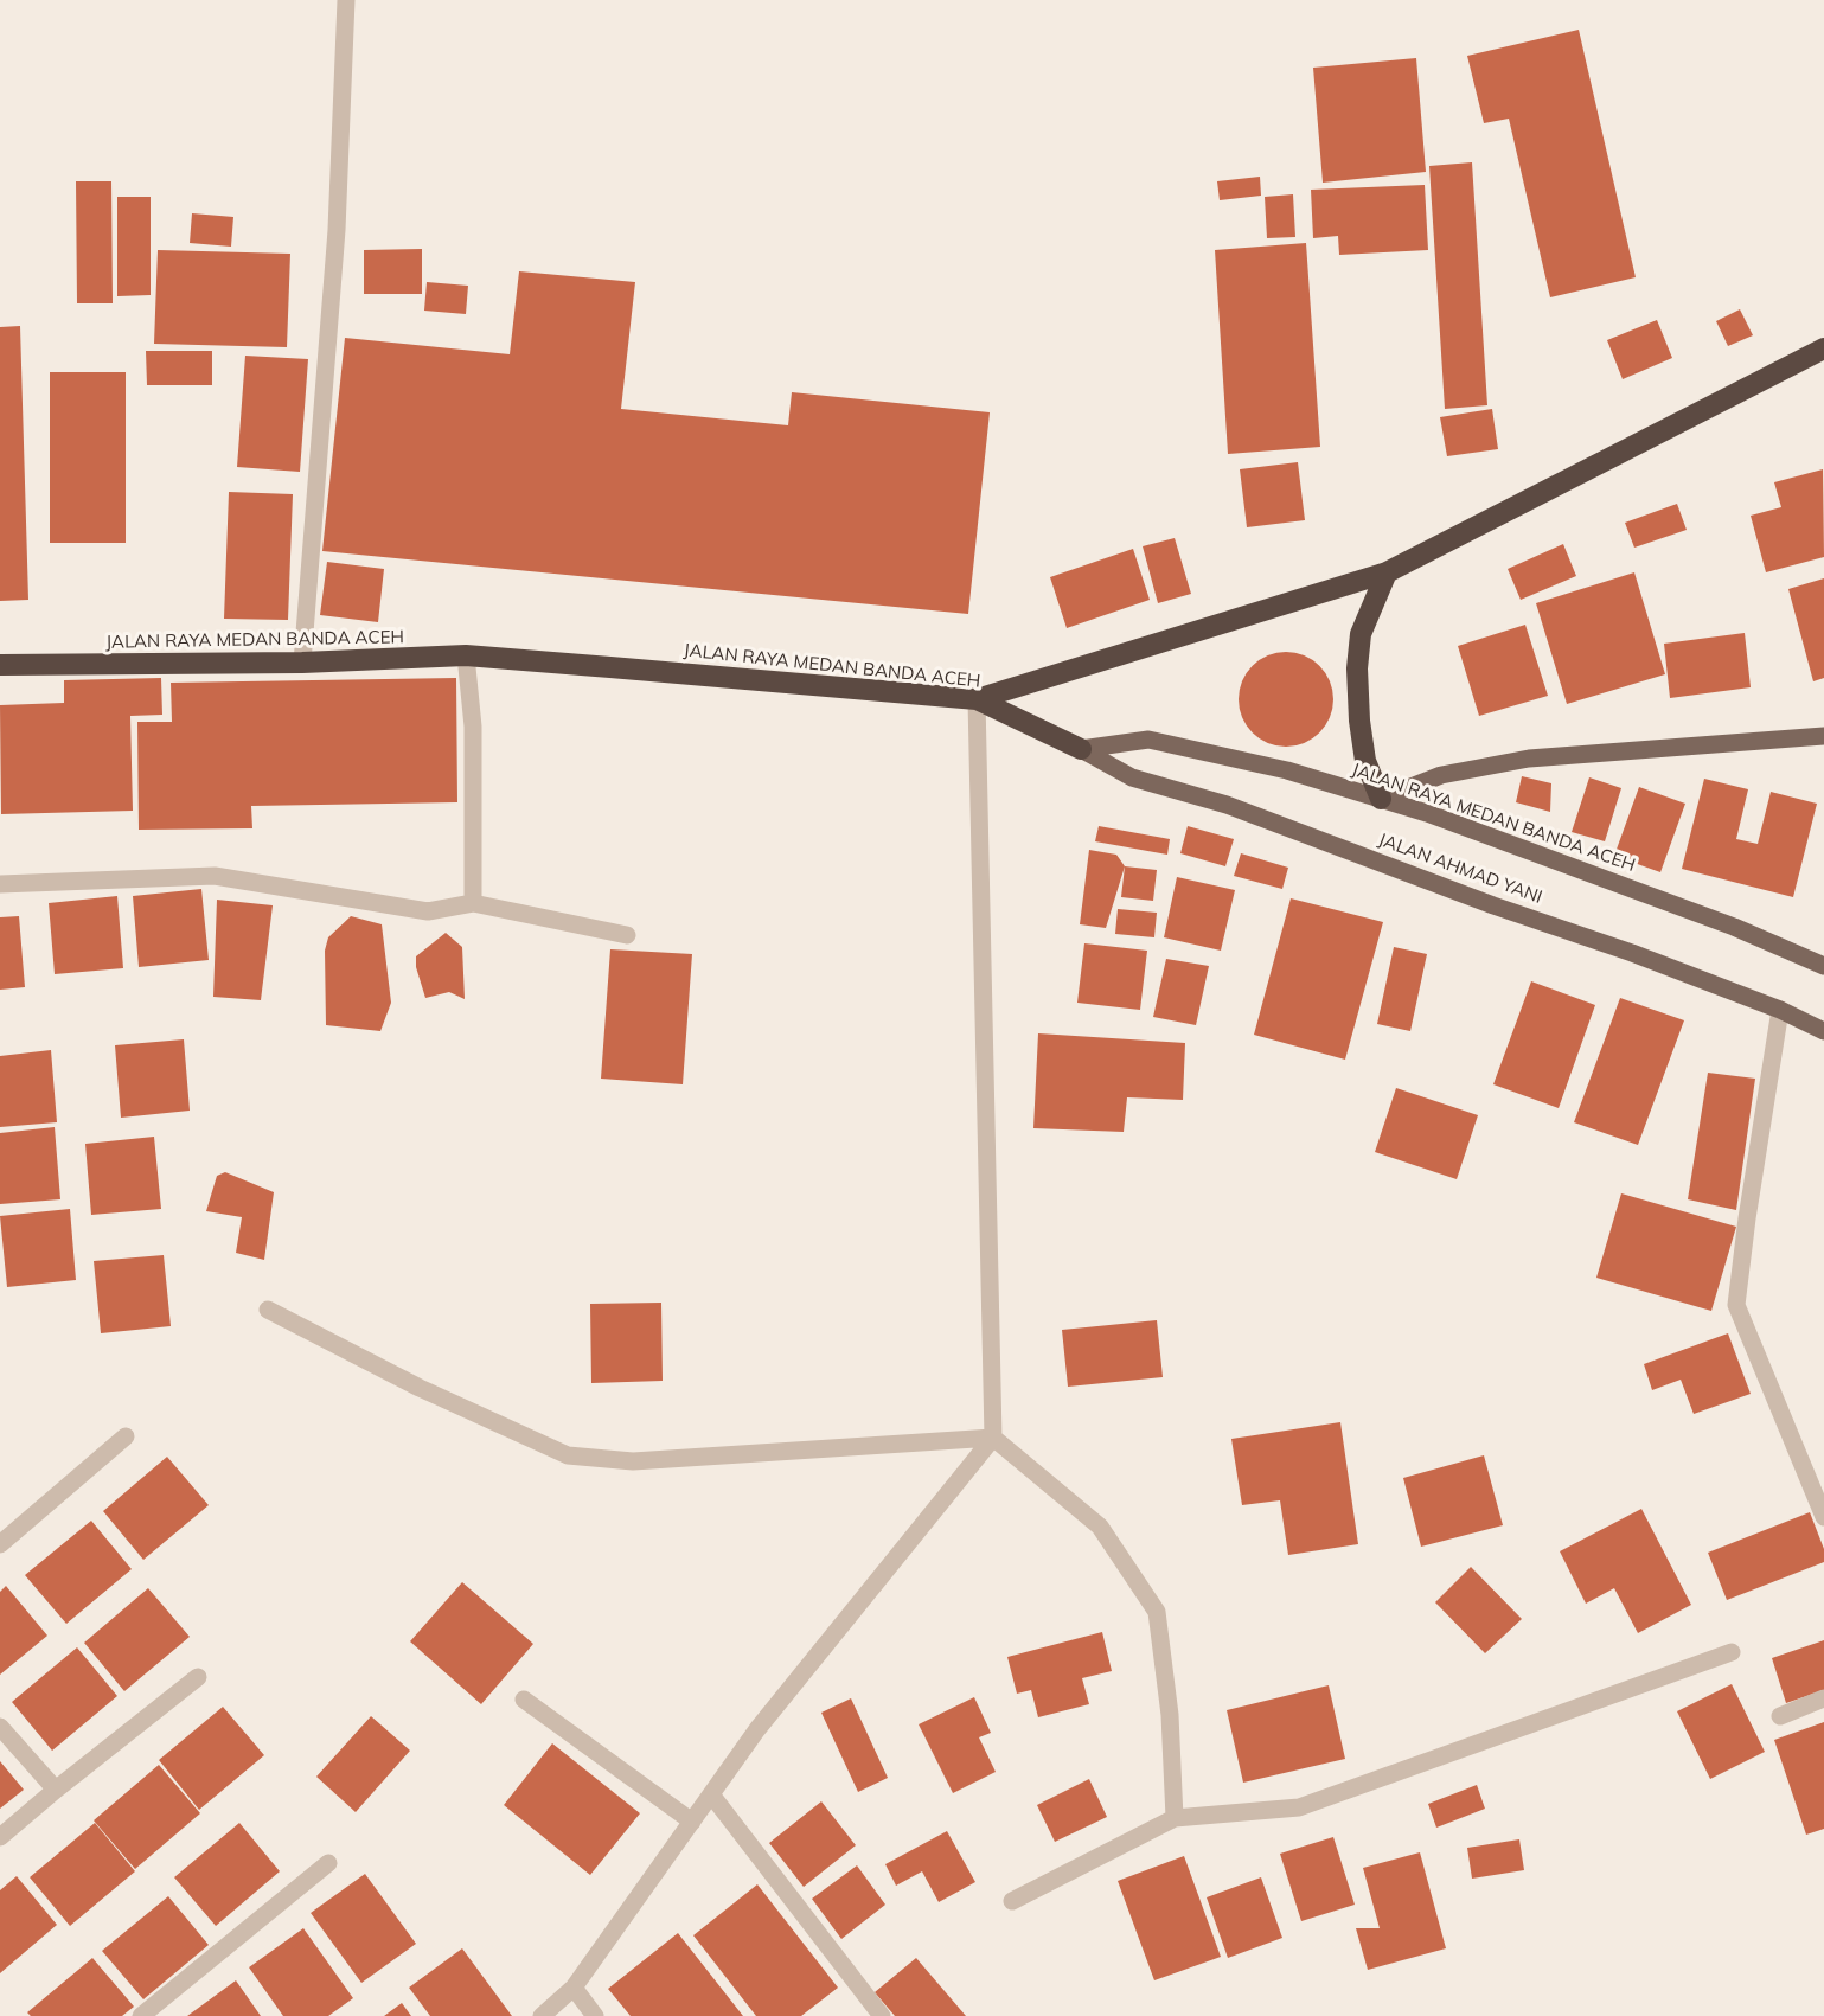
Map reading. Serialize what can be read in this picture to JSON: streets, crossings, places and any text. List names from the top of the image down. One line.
{"streets":{"highway":["JALAN RAYA MEDAN BANDA ACEH"],"main road":["JALAN AHMAD YANI"]},"crossings":[["JALAN RAYA MEDAN BANDA ACEH","JALAN AHMAD YANI"]]}
